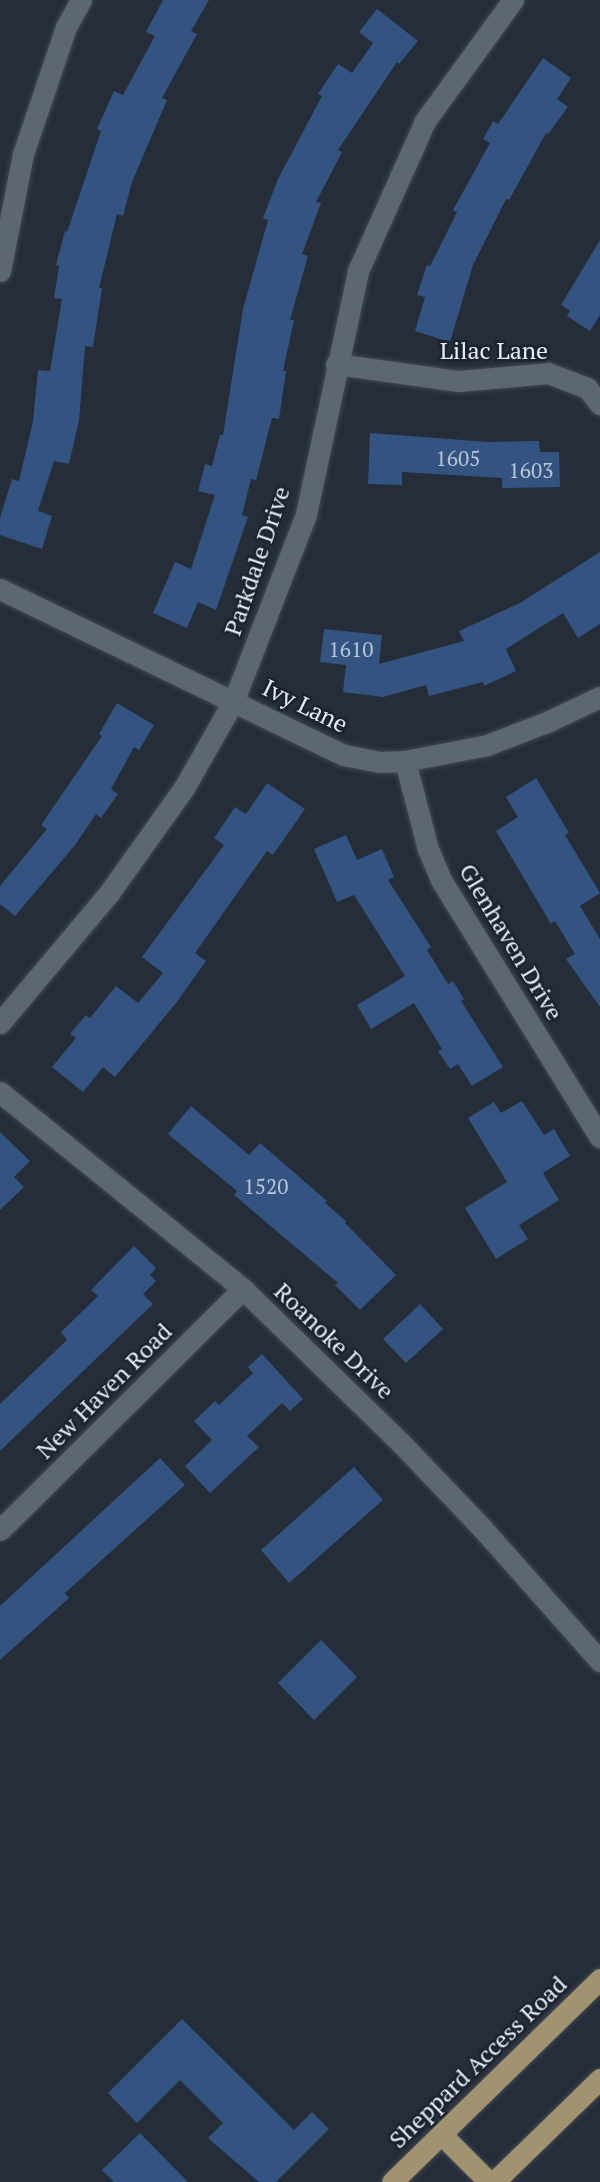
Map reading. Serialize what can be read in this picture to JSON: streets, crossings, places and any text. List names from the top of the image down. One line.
{"streets":{"main road":["Sheppard Access Road"],"street":["Lilac Lane","Parkdale Drive","Ivy Lane","Glenhaven Drive","Roanoke Drive","New Haven Road"]},"crossings":[["Lilac Lane","Parkdale Drive"],["Parkdale Drive","Ivy Lane"],["Ivy Lane","Glenhaven Drive"],["Roanoke Drive","New Haven Road"]],"house_numbers":["1605","1603","1610","1520"]}
